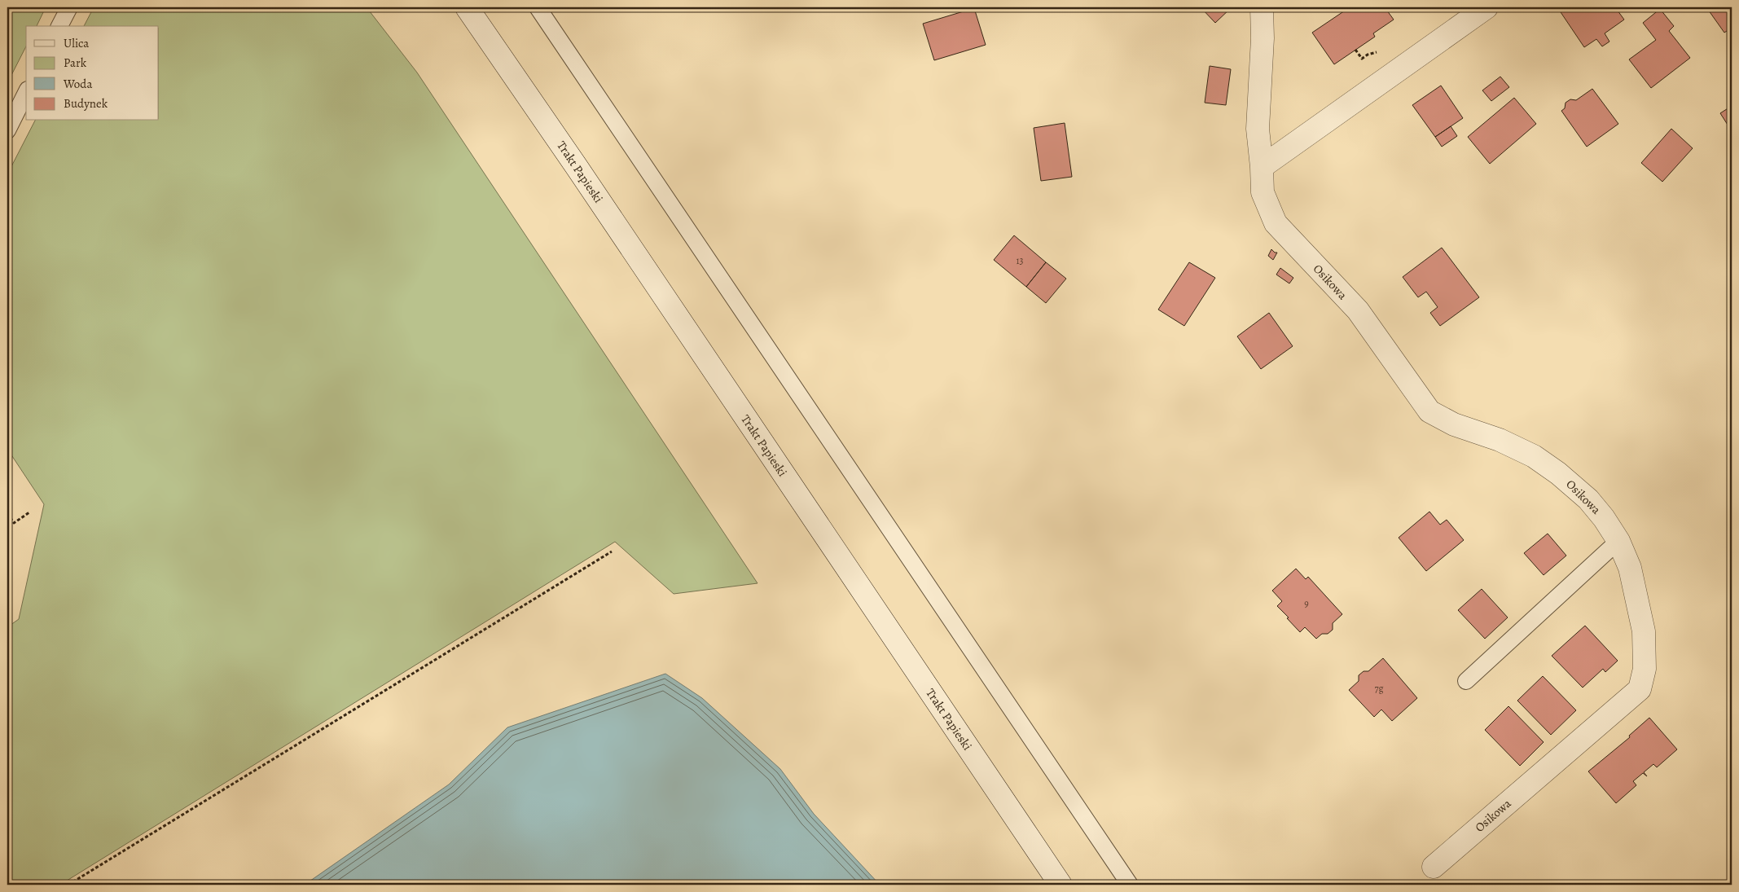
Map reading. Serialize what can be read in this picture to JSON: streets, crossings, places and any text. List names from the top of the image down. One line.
{"streets":{"street":["Trakt Papieski","Osikowa"]},"house_numbers":["13","9","7g"],"legend":["Ulica","Park","Woda","Budynek"]}
